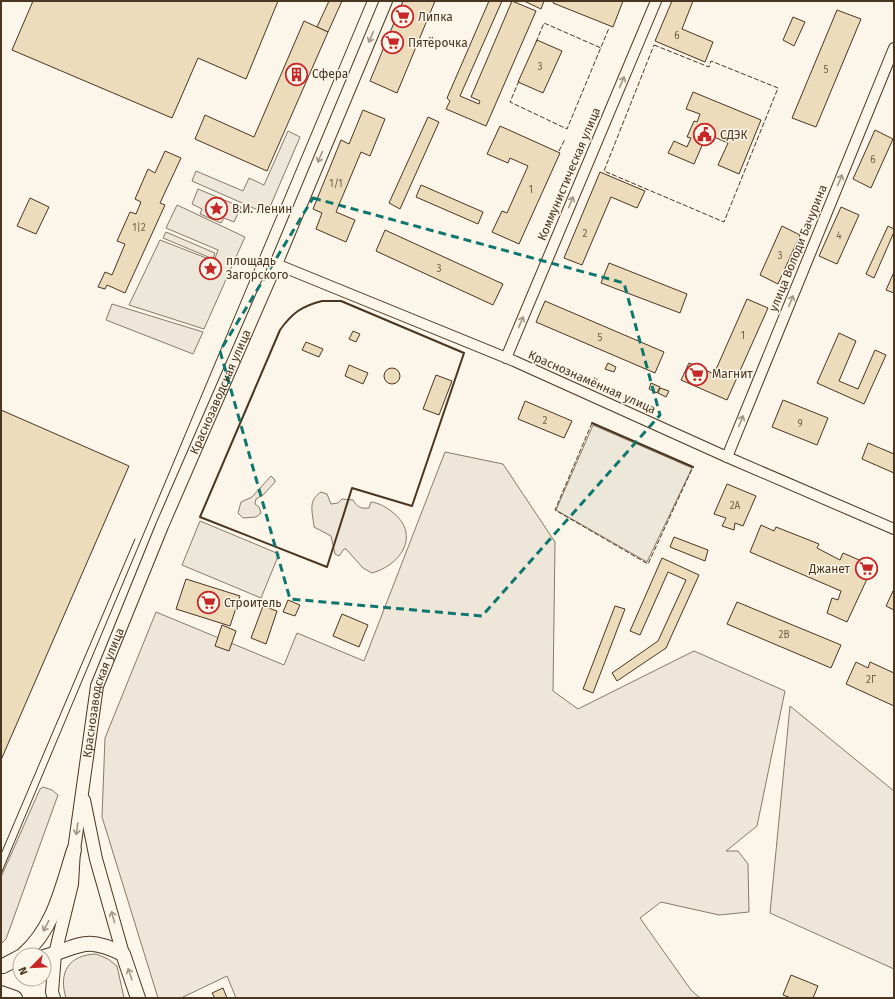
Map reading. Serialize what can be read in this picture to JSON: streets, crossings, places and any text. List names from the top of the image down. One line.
{"streets":{"street":["Коммунистическая улица","улица Володи Бачурина","Краснознамённая улица","Краснозаводская улица"]},"crossings":[["Коммунистическая улица","Краснознамённая улица"],["улица Володи Бачурина","Краснознамённая улица"],["Краснознамённая улица","Краснозаводская улица"]],"one_way":["Коммунистическая улица","улица Володи Бачурина"],"places":{"supermarket":["Липка","Пятёрочка","Магнит","Джанет","Строитель"],"building":["Сфера"],"public building":["СДЭК"],"place":["В.И. Ленин","площадь Загорского"]},"house_numbers":["6","3","5","6","1/1","1","1|2","2","4","3","3","1","5","2","9","2А","2В","2Г"],"north":"bottom left"}
